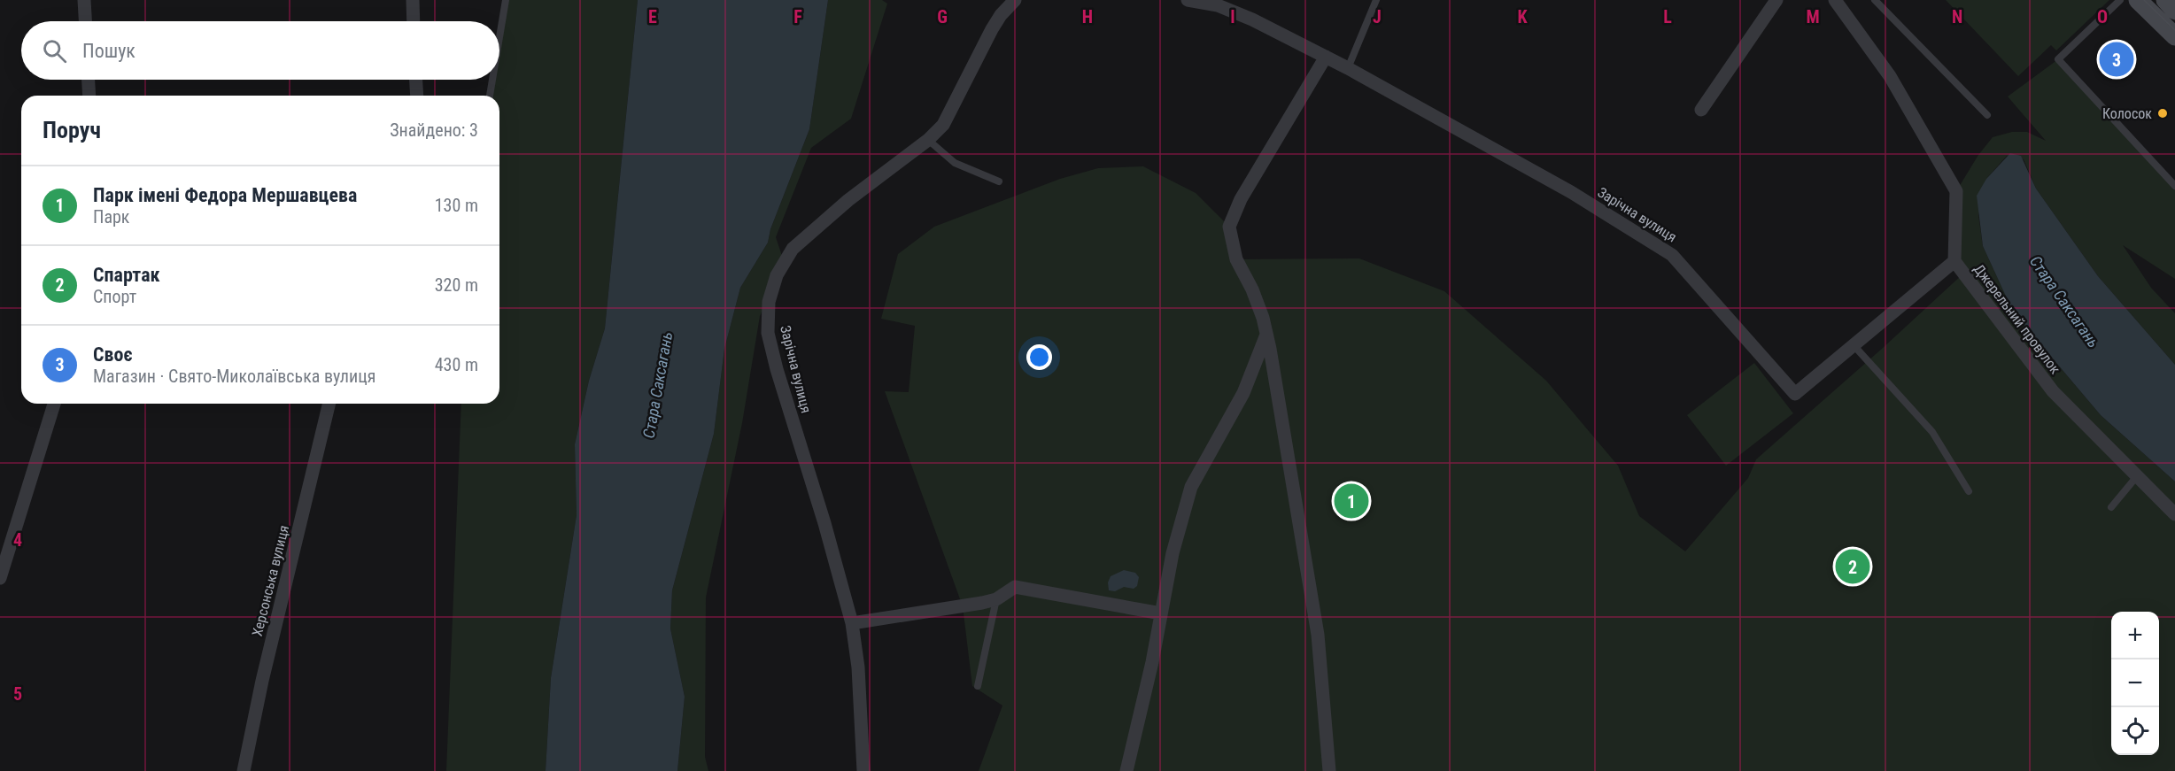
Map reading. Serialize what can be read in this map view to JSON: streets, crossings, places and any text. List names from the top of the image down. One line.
{"streets":{"street":["Зарічна вулиця","Джерельний провулок","Херсонська вулиця"]},"crossings":[["Зарічна вулиця","Джерельний провулок"]],"water":["Стара Саксагань"],"places":["Колосок"],"page":{"search":"Пошук","pins":["3","1","2"],"heading":["Поруч","Знайдено: 3"],"list":[{"mark":"1","name":"Парк імені Федора Мершавцева","note":"Парк","value":"130 m"},{"mark":"2","name":"Спартак","note":"Спорт","value":"320 m"},{"mark":"3","name":"Своє","note":"Магазин · Свято-Миколаївська вулиця","value":"430 m"}],"map_buttons":["+","−"]},"grid":{"columns":["E","F","G","H","I","J","K","L","M","N","O"],"rows":["4","5"]}}
